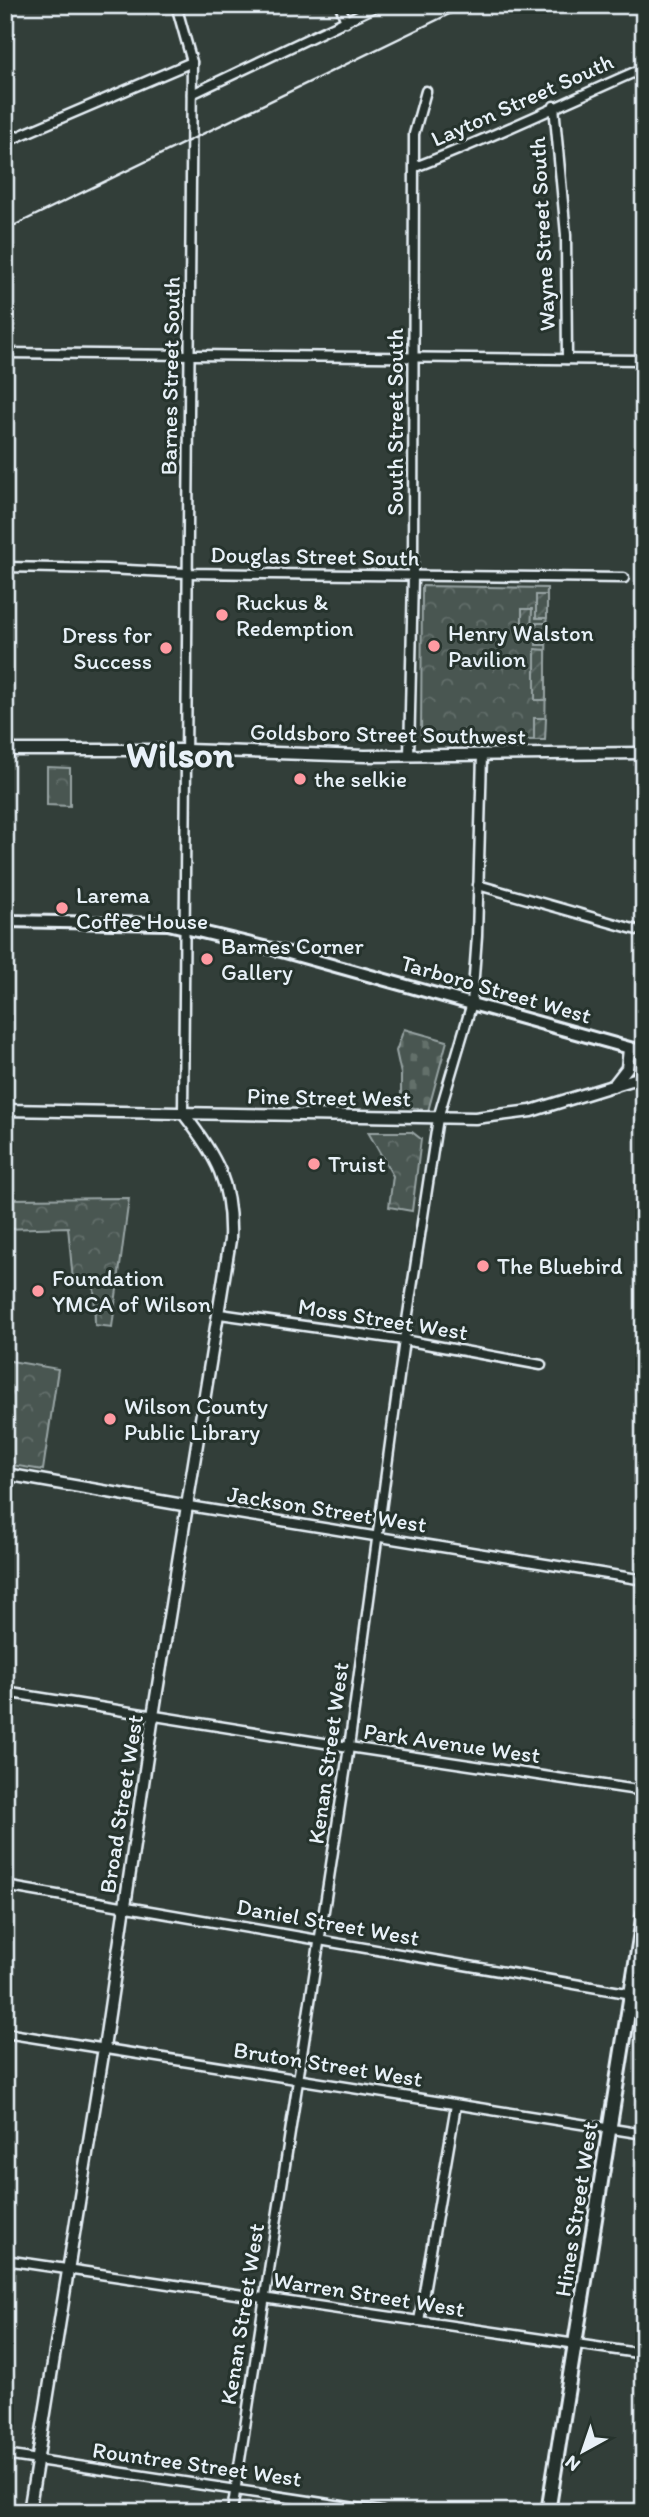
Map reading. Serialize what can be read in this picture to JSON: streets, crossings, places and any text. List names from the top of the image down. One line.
{"streets":{"main road":["Tarboro Street West","Hines Street West"],"street":["Layton Street South","Wayne Street South","Barnes Street South","South Street South","Douglas Street South","Goldsboro Street Southwest","Pine Street West","Moss Street West","Jackson Street West","Park Avenue West","Kenan Street West","Broad Street West","Daniel Street West","Bruton Street West","Warren Street West","Rountree Street West"]},"crossings":[["Layton Street South","Wayne Street South"],["Layton Street South","South Street South"],["Barnes Street South","Douglas Street South"],["Barnes Street South","Goldsboro Street Southwest"],["Barnes Street South","Tarboro Street West"],["Barnes Street South","Pine Street West"],["Barnes Street South","Broad Street West"],["South Street South","Douglas Street South"],["South Street South","Goldsboro Street Southwest"],["Goldsboro Street Southwest","Kenan Street West"],["Tarboro Street West","Kenan Street West"],["Pine Street West","Kenan Street West"],["Pine Street West","Broad Street West"],["Moss Street West","Kenan Street West"],["Moss Street West","Broad Street West"],["Jackson Street West","Kenan Street West"],["Jackson Street West","Broad Street West"],["Park Avenue West","Kenan Street West"],["Park Avenue West","Broad Street West"],["Kenan Street West","Daniel Street West"],["Kenan Street West","Bruton Street West"],["Kenan Street West","Warren Street West"],["Kenan Street West","Rountree Street West"],["Broad Street West","Daniel Street West"],["Broad Street West","Bruton Street West"],["Broad Street West","Warren Street West"],["Broad Street West","Rountree Street West"],["Daniel Street West","Hines Street West"],["Bruton Street West","Hines Street West"],["Hines Street West","Warren Street West"]],"districts":["Wilson"],"places":["Ruckus & Redemption","Henry Walston Pavilion","Dress for Success","the selkie","Larema Coffee House","Barnes Corner Gallery","Truist","The Bluebird","Foundation YMCA of Wilson","Wilson County Public Library"],"north":"bottom left"}
